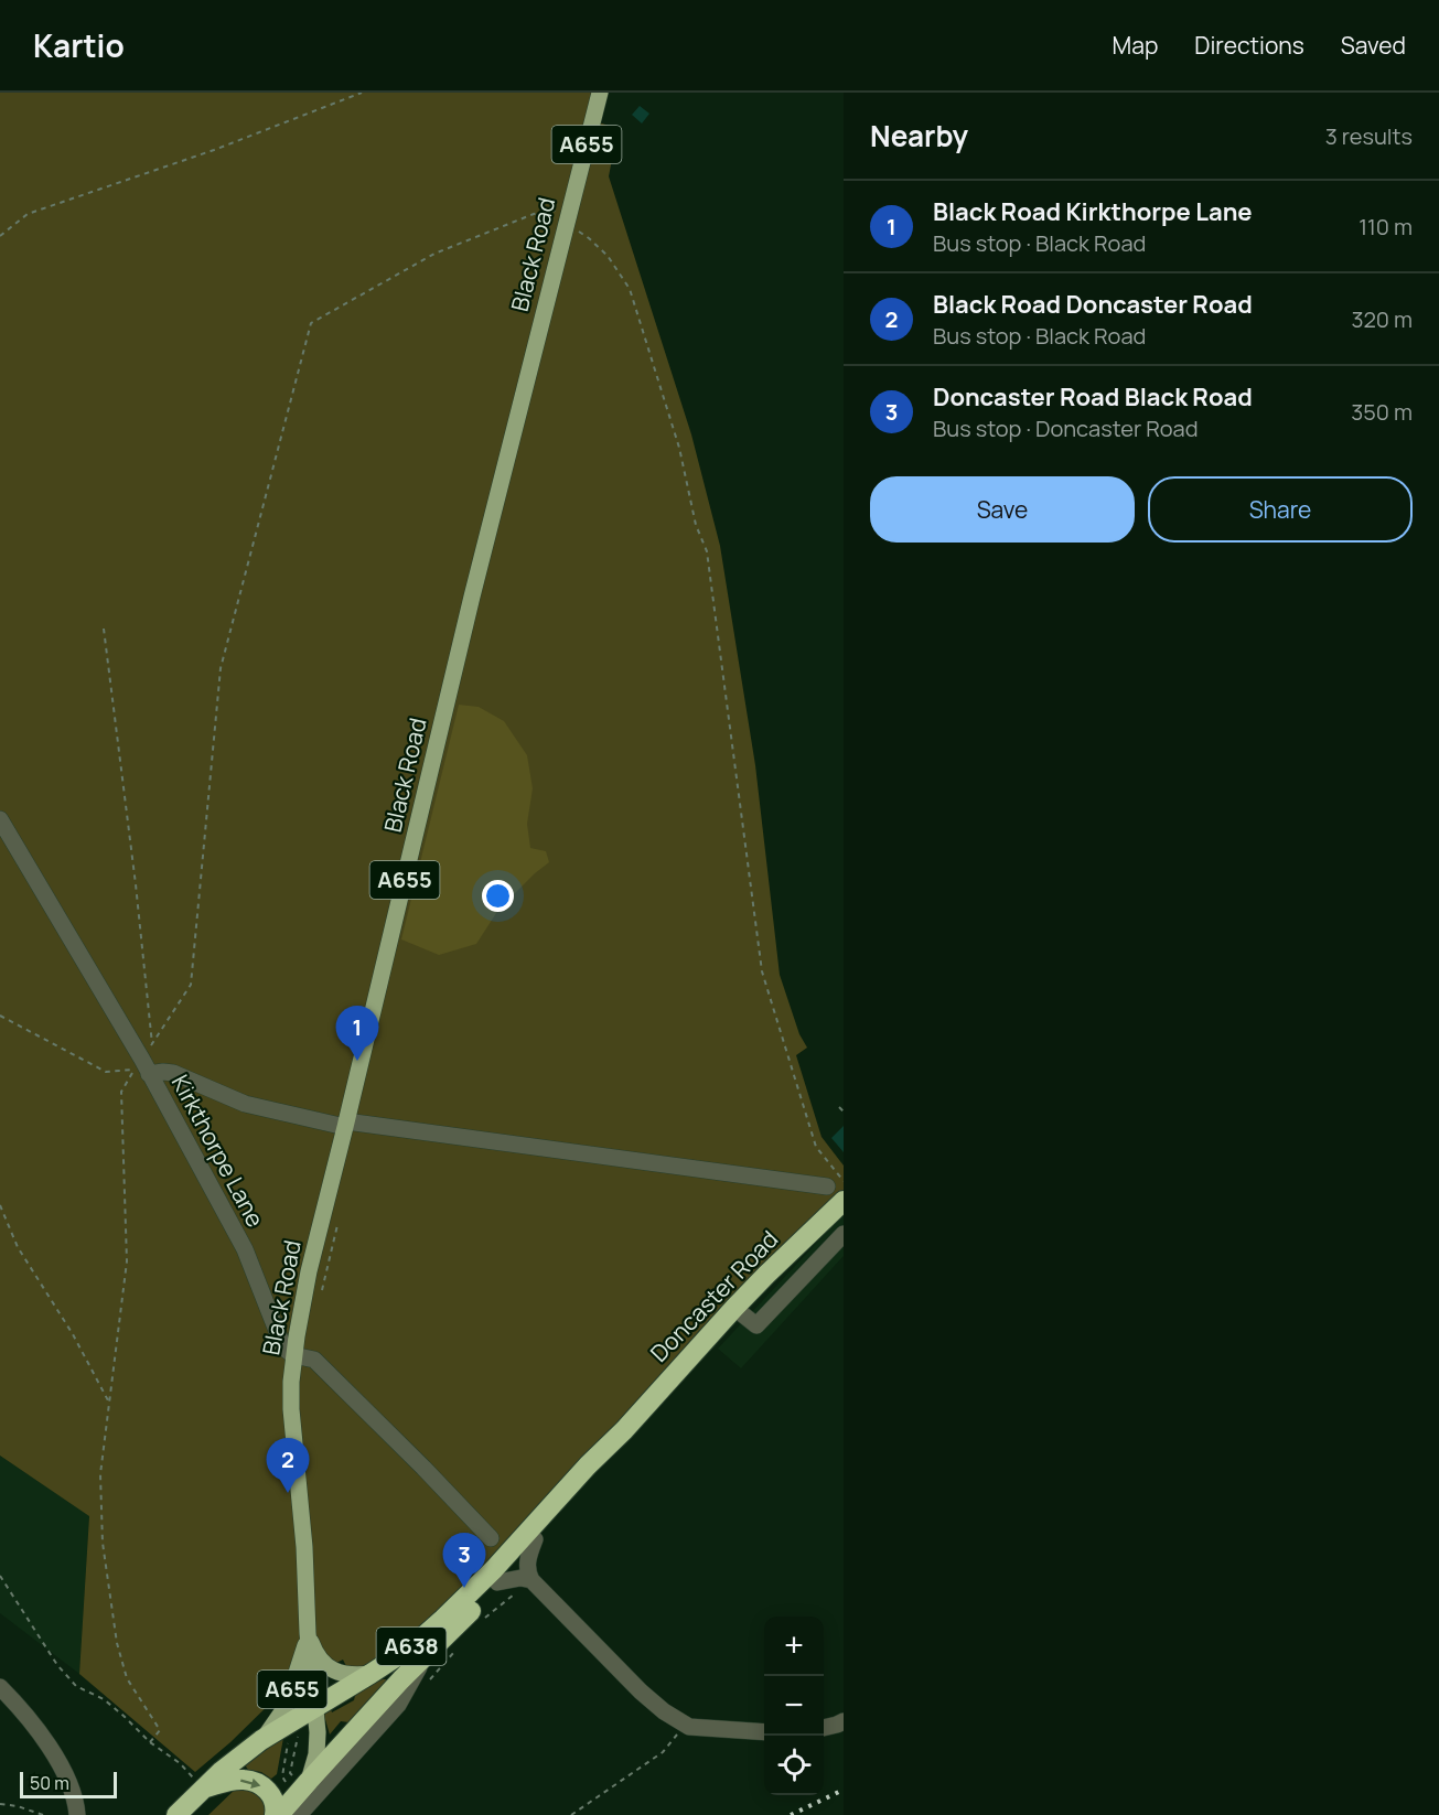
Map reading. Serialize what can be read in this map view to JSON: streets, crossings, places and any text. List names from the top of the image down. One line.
{"streets":{"highway":["Doncaster Road","A638"],"main road":["A655","Black Road"],"street":["Kirkthorpe Lane"]},"crossings":[["Black Road","Kirkthorpe Lane"],["Black Road","Doncaster Road"],["Doncaster Road","A638"]],"scale_bar":"50 m","page":{"header":"Kartio","nav":["Map","Directions","Saved"],"heading":["Nearby","3 results"],"list":[{"mark":"1","name":"Black Road Kirkthorpe Lane","note":"Bus stop · Black Road","value":"110 m"},{"mark":"2","name":"Black Road Doncaster Road","note":"Bus stop · Black Road","value":"320 m"},{"mark":"3","name":"Doncaster Road Black Road","note":"Bus stop · Doncaster Road","value":"350 m"}],"buttons":["Save","Share"],"pins":["1","2","3"],"map_buttons":["+","−"],"scale":"50 m"}}
